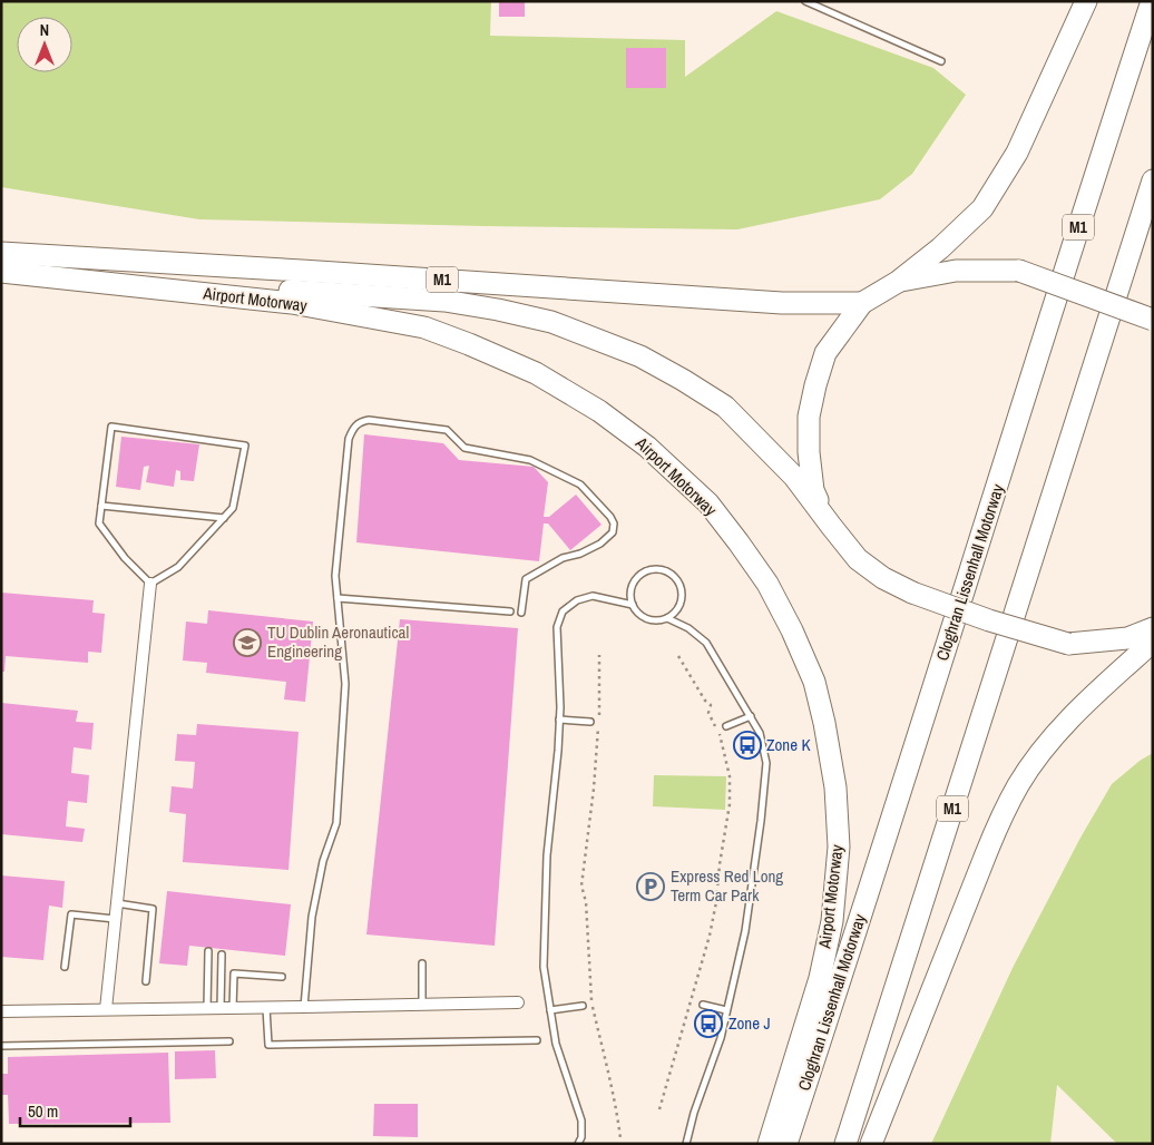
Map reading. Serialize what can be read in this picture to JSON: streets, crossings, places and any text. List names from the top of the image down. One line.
{"streets":{"highway":["M1","Airport Motorway","Cloghran Lissenhall Motorway"]},"crossings":[["M1","Airport Motorway"]],"places":{"school or university":["TU Dublin Aeronautical Engineering"],"bus stop":["Zone K","Zone J"],"parking":["Express Red Long Term Car Park"]},"scale_bar":"50 m","north":"top"}
